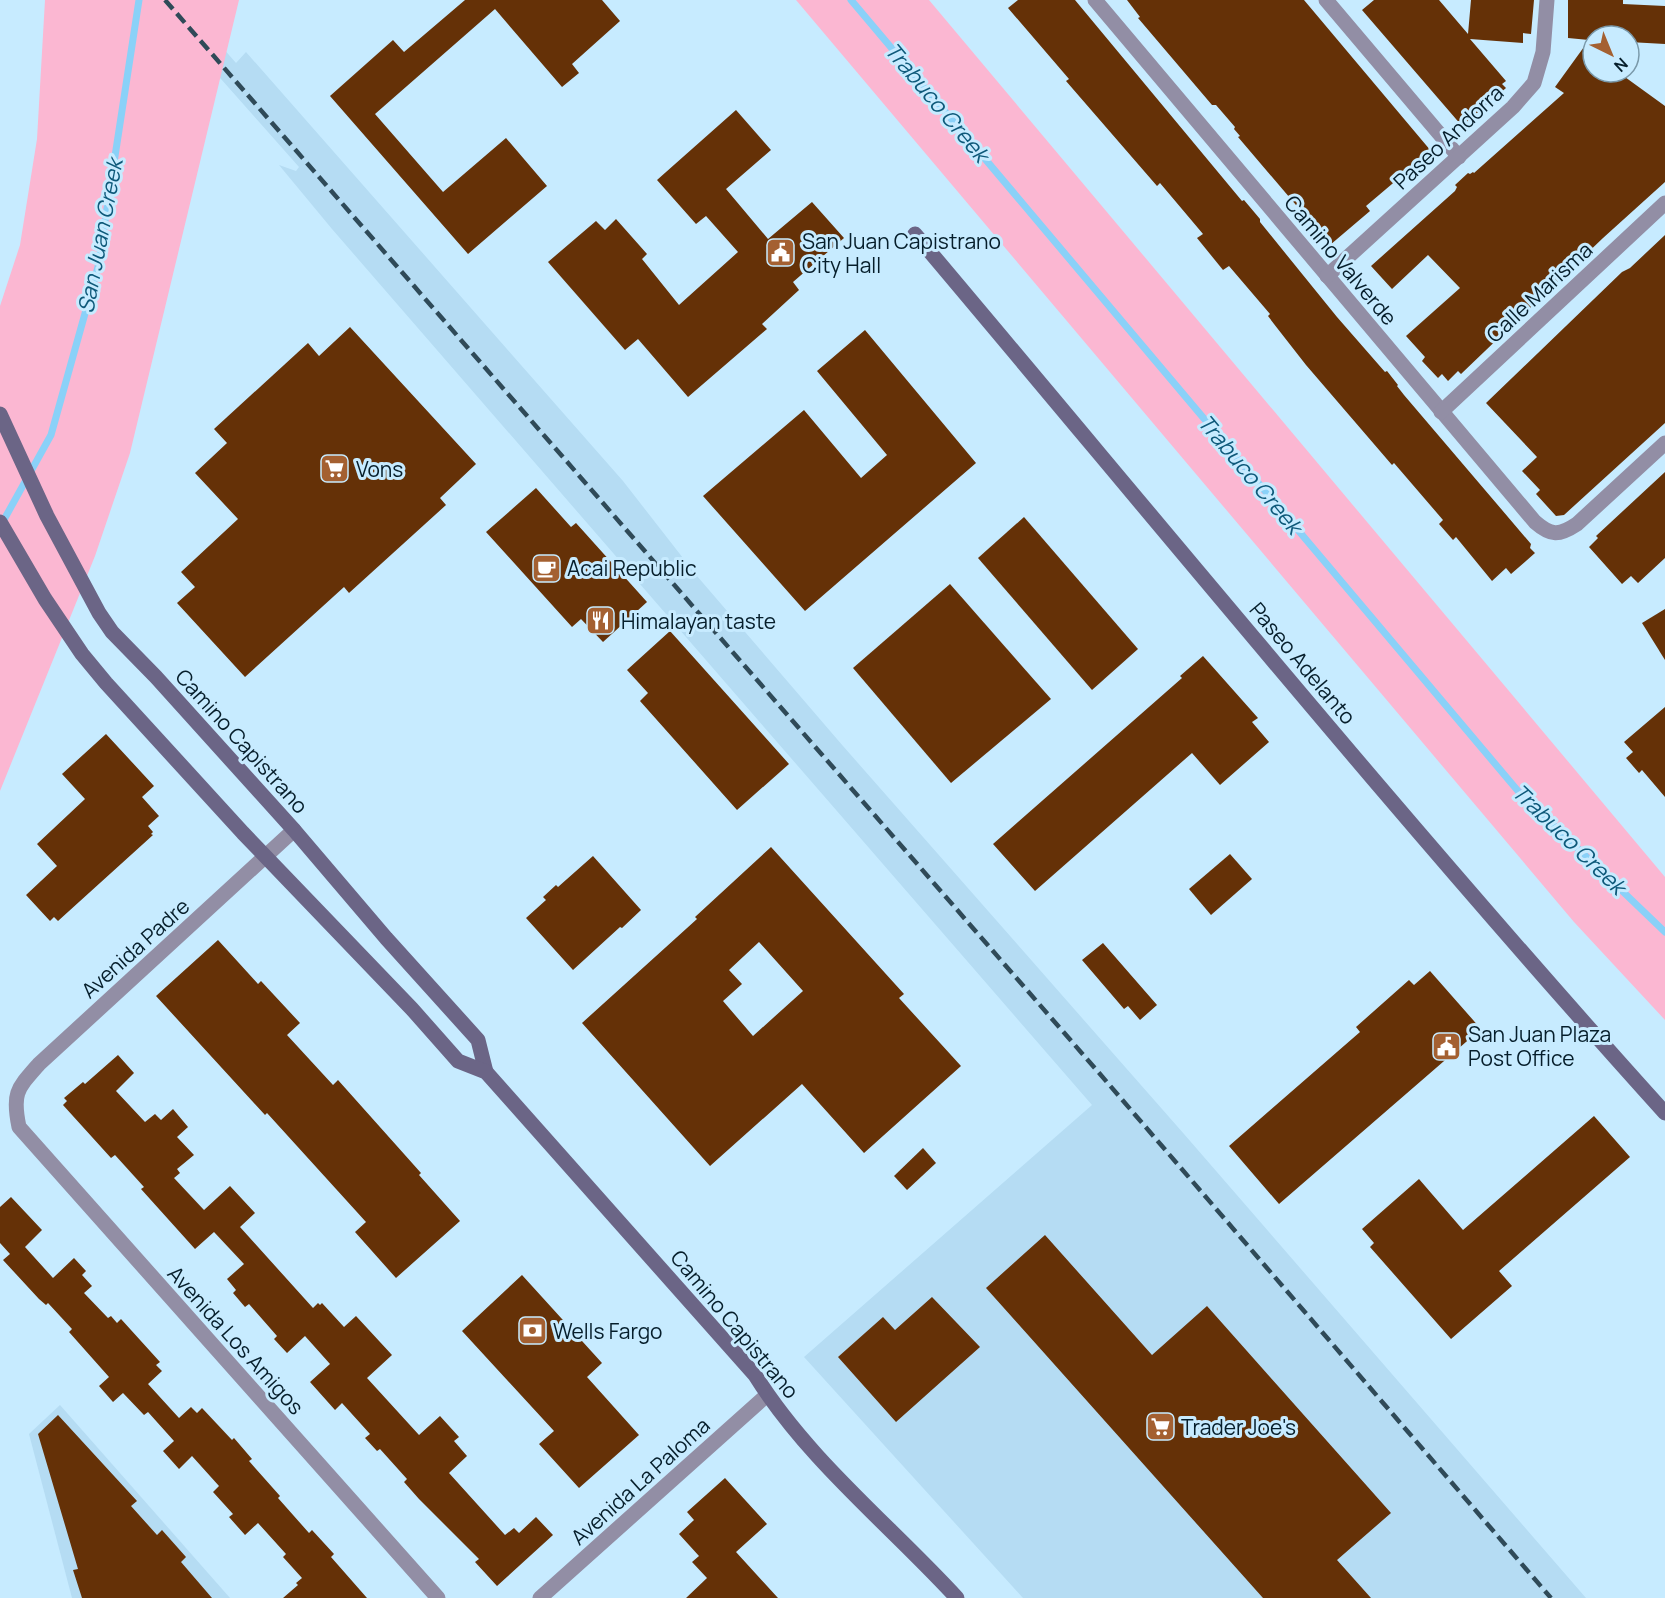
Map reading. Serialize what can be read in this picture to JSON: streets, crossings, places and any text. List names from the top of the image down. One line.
{"streets":{"main road":["Paseo Adelanto","Camino Capistrano"],"street":["Paseo Andorra","Camino Valverde","Calle Marisma","Avenida Padre","Avenida Los Amigos","Avenida La Paloma"]},"crossings":[["Paseo Andorra","Camino Valverde"],["Camino Valverde","Calle Marisma"],["Camino Capistrano","Avenida Padre"],["Camino Capistrano","Avenida La Paloma"],["Avenida Padre","Avenida Los Amigos"]],"water":["Trabuco Creek","San Juan Creek"],"places":{"public building":["San Juan Capistrano City Hall","San Juan Plaza Post Office"],"supermarket":["Vons","Trader Joe's"],"cafe":["Acai Republic"],"restaurant":["Himalayan taste"],"bank":["Wells Fargo"]},"north":"bottom right"}
